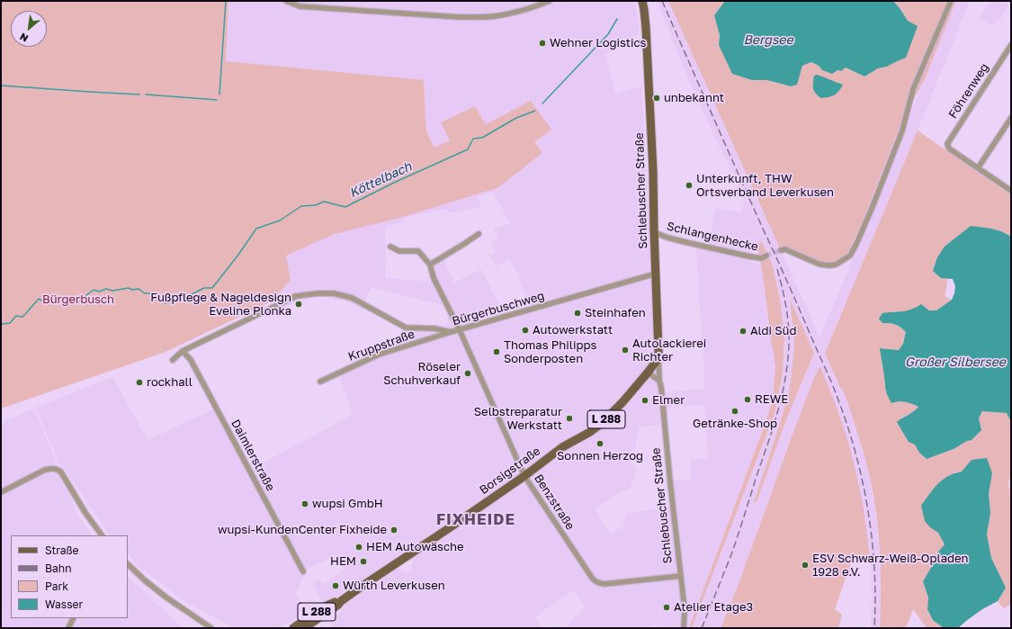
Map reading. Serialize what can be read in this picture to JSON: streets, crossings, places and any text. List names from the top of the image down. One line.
{"streets":{"main road":["Schlebuscher Straße","L 288","Borsigstraße"],"street":["Föhrenweg","Schlangenhecke","Bürgerbuschweg","Kruppstraße","Daimlerstraße","Benzstraße"]},"crossings":[["Schlebuscher Straße","Schlangenhecke"],["Schlebuscher Straße","Bürgerbuschweg"],["Schlebuscher Straße","Borsigstraße"],["Schlebuscher Straße","Benzstraße"],["Bürgerbuschweg","Kruppstraße"],["Bürgerbuschweg","Daimlerstraße"],["Bürgerbuschweg","Benzstraße"],["L 288","Borsigstraße"],["Borsigstraße","Benzstraße"]],"districts":["FIXHEIDE"],"water":["Bergsee","Köttelbach","Großer Silbersee"],"parks":["Bürgerbusch"],"places":["Wehner Logistics","unbekannt","Unterkunft, THW Ortsverband Leverkusen","Fußpflege & Nageldesign Eveline Plonka","Steinhafen","Autowerkstatt","Aldi Süd","Autolackierei Richter","Thomas Philipps Sonderposten","Röseler Schuhverkauf","rockhall","REWE","Elmer","Getränke-Shop","Selbstreparatur Werkstatt","Sonnen Herzog","wupsi GmbH","wupsi-KundenCenter Fixheide","HEM Autowäsche","HEM","ESV Schwarz-Weiß-Opladen 1928 e.V.","Würth Leverkusen","Atelier Etage3"],"legend":["Straße","Bahn","Park","Wasser"],"north":"bottom left"}
